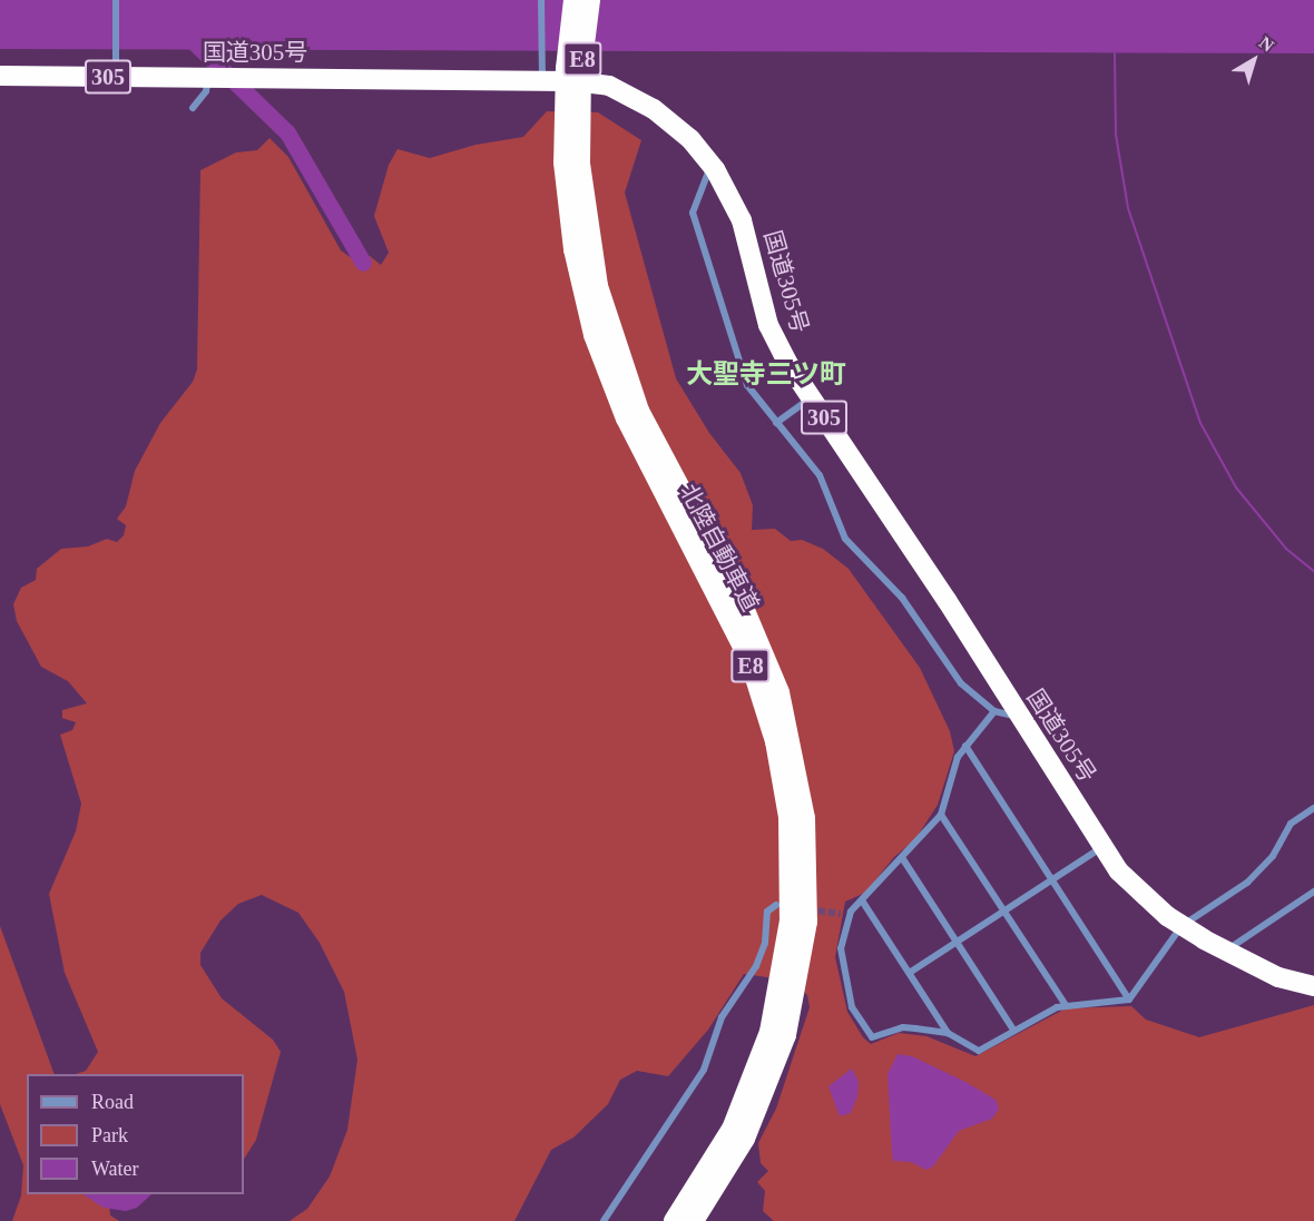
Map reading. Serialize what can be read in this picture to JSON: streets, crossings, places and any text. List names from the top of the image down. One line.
{"streets":{"highway":["国道305号","E8","305","北陸自動車道"]},"districts":["大聖寺三ツ町"],"legend":["Road","Park","Water"],"north":"top right"}
